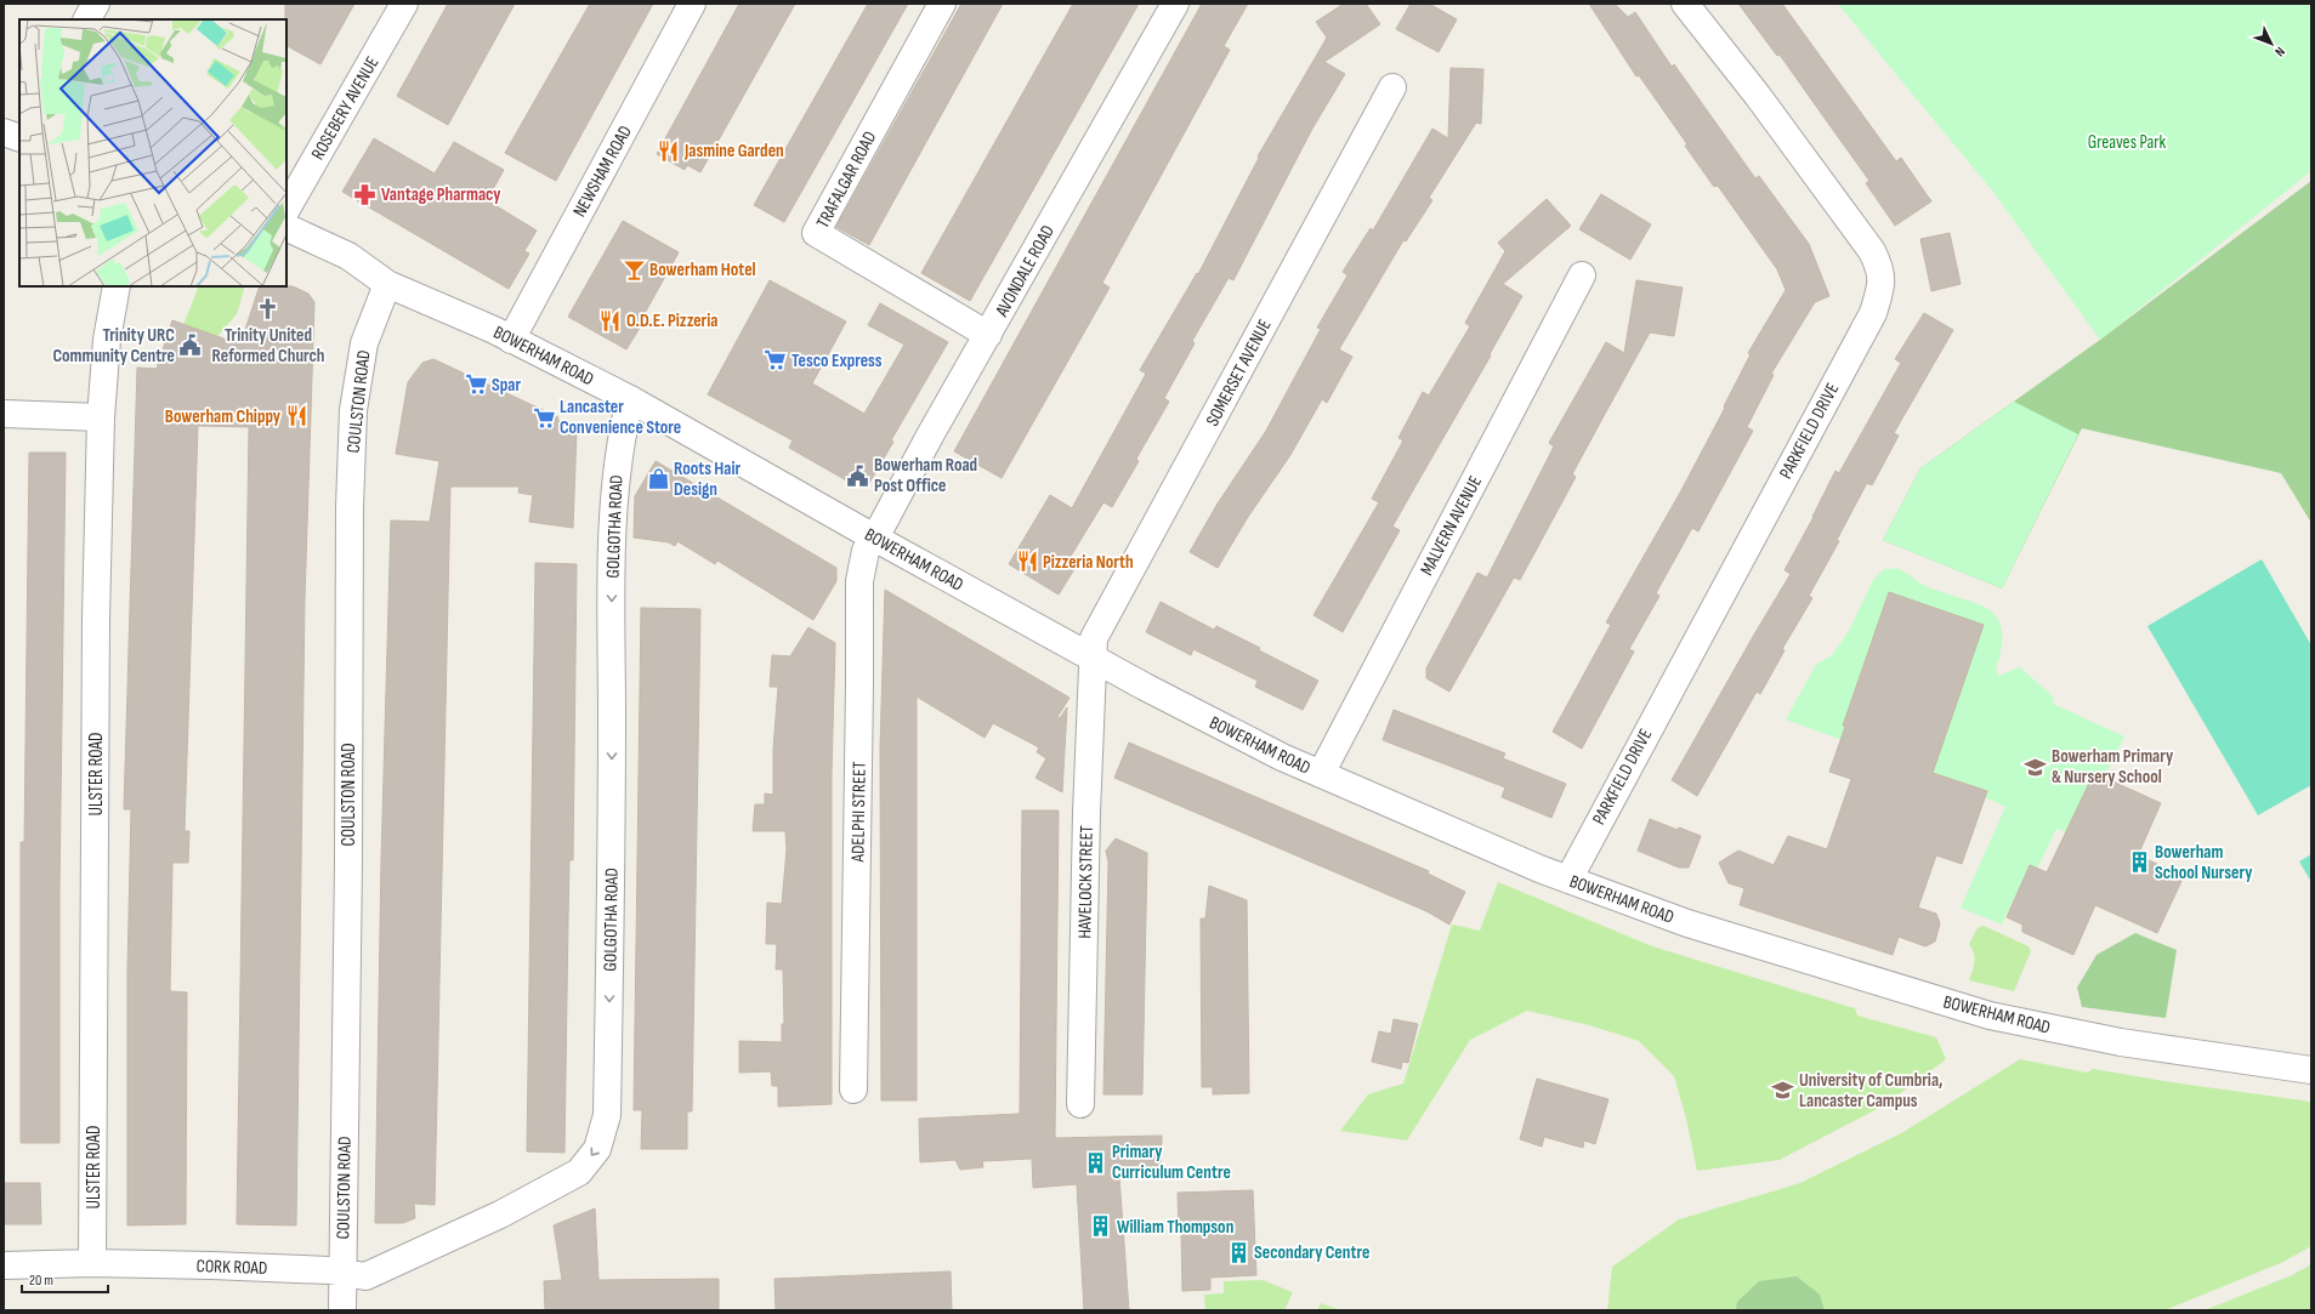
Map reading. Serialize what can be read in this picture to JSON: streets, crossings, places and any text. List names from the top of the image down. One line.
{"streets":{"street":["ROSEBERY AVENUE","NEWSHAM ROAD","TRAFALGAR ROAD","AVONDALE ROAD","BOWERHAM ROAD","SOMERSET AVENUE","COULSTON ROAD","PARKFIELD DRIVE","MALVERN AVENUE","GOLGOTHA ROAD","ULSTER ROAD","ADELPHI STREET","HAVELOCK STREET","CORK ROAD"]},"crossings":[["NEWSHAM ROAD","BOWERHAM ROAD"],["TRAFALGAR ROAD","AVONDALE ROAD"],["AVONDALE ROAD","BOWERHAM ROAD"],["AVONDALE ROAD","ADELPHI STREET"],["BOWERHAM ROAD","SOMERSET AVENUE"],["BOWERHAM ROAD","COULSTON ROAD"],["BOWERHAM ROAD","PARKFIELD DRIVE"],["BOWERHAM ROAD","MALVERN AVENUE"],["BOWERHAM ROAD","GOLGOTHA ROAD"],["BOWERHAM ROAD","ADELPHI STREET"],["BOWERHAM ROAD","HAVELOCK STREET"],["SOMERSET AVENUE","HAVELOCK STREET"],["COULSTON ROAD","GOLGOTHA ROAD"],["COULSTON ROAD","CORK ROAD"],["GOLGOTHA ROAD","CORK ROAD"],["ULSTER ROAD","CORK ROAD"]],"one_way":["GOLGOTHA ROAD"],"parks":["Greaves Park"],"places":{"restaurant":["Jasmine Garden","O.D.E. Pizzeria","Bowerham Chippy","Pizzeria North"],"pharmacy":["Vantage Pharmacy"],"bar":["Bowerham Hotel"],"church":["Trinity United Reformed Church"],"public building":["Trinity URC Community Centre","Bowerham Road Post Office"],"supermarket":["Tesco Express","Spar","Lancaster Convenience Store"],"shop":["Roots Hair Design"],"school or university":["Bowerham Primary & Nursery School","University of Cumbria, Lancaster Campus"],"building":["Bowerham School Nursery","Primary Curriculum Centre","William Thompson","Secondary Centre"]},"scale_bar":"20 m","north":"bottom right"}
